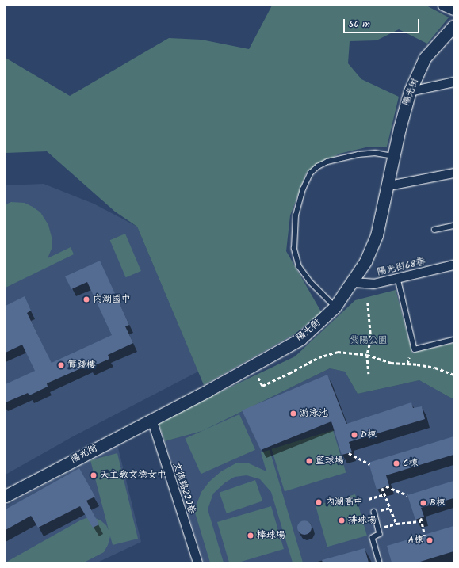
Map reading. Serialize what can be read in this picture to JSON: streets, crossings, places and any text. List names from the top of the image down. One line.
{"streets":{"street":["陽光街","陽光街68巷","文德路220巷"]},"crossings":[["陽光街","陽光街68巷"],["陽光街","文德路220巷"]],"parks":["紫陽公園"],"places":["內湖國中","實踐樓","游泳池","D棟","籃球場","C棟","天主教文德女中","內湖高中","B棟","排球場","棒球場","A棟"],"scale_bar":"50 m"}
